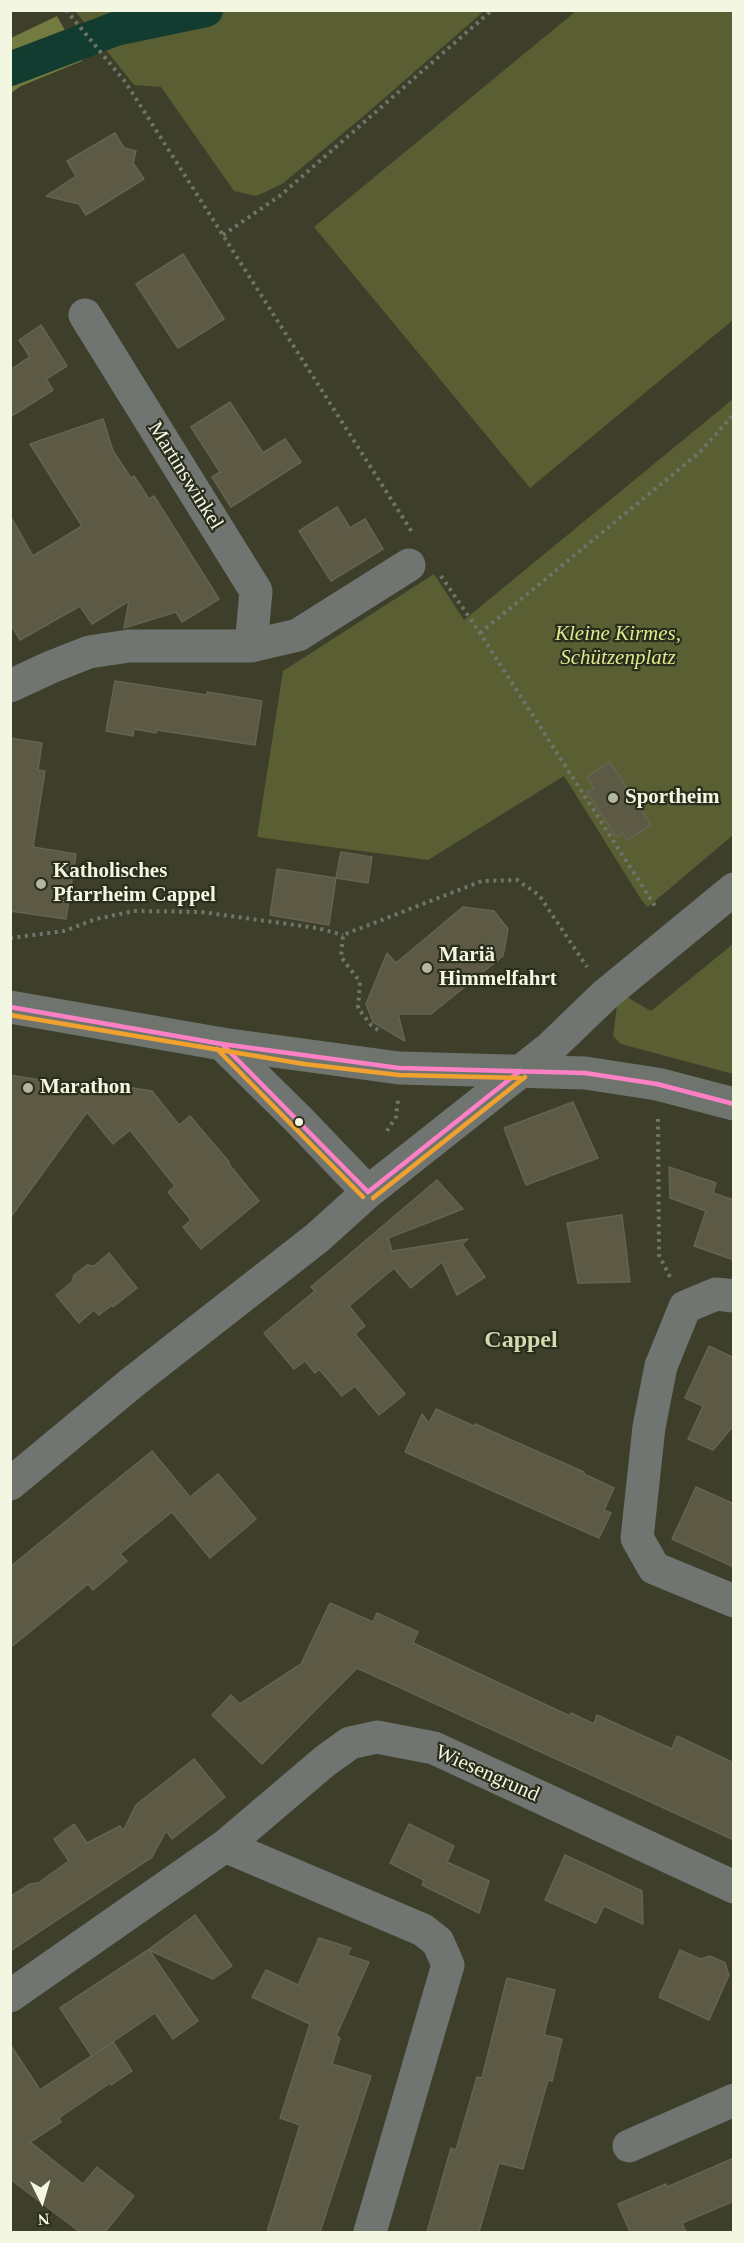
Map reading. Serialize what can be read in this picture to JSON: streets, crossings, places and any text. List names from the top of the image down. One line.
{"streets":{"street":["Martinswinkel","Wiesengrund"]},"districts":["Cappel"],"parks":["Kleine Kirmes, Schützenplatz"],"places":["Sportheim","Katholisches Pfarrheim Cappel","Mariä Himmelfahrt","Marathon"],"north":"bottom"}
